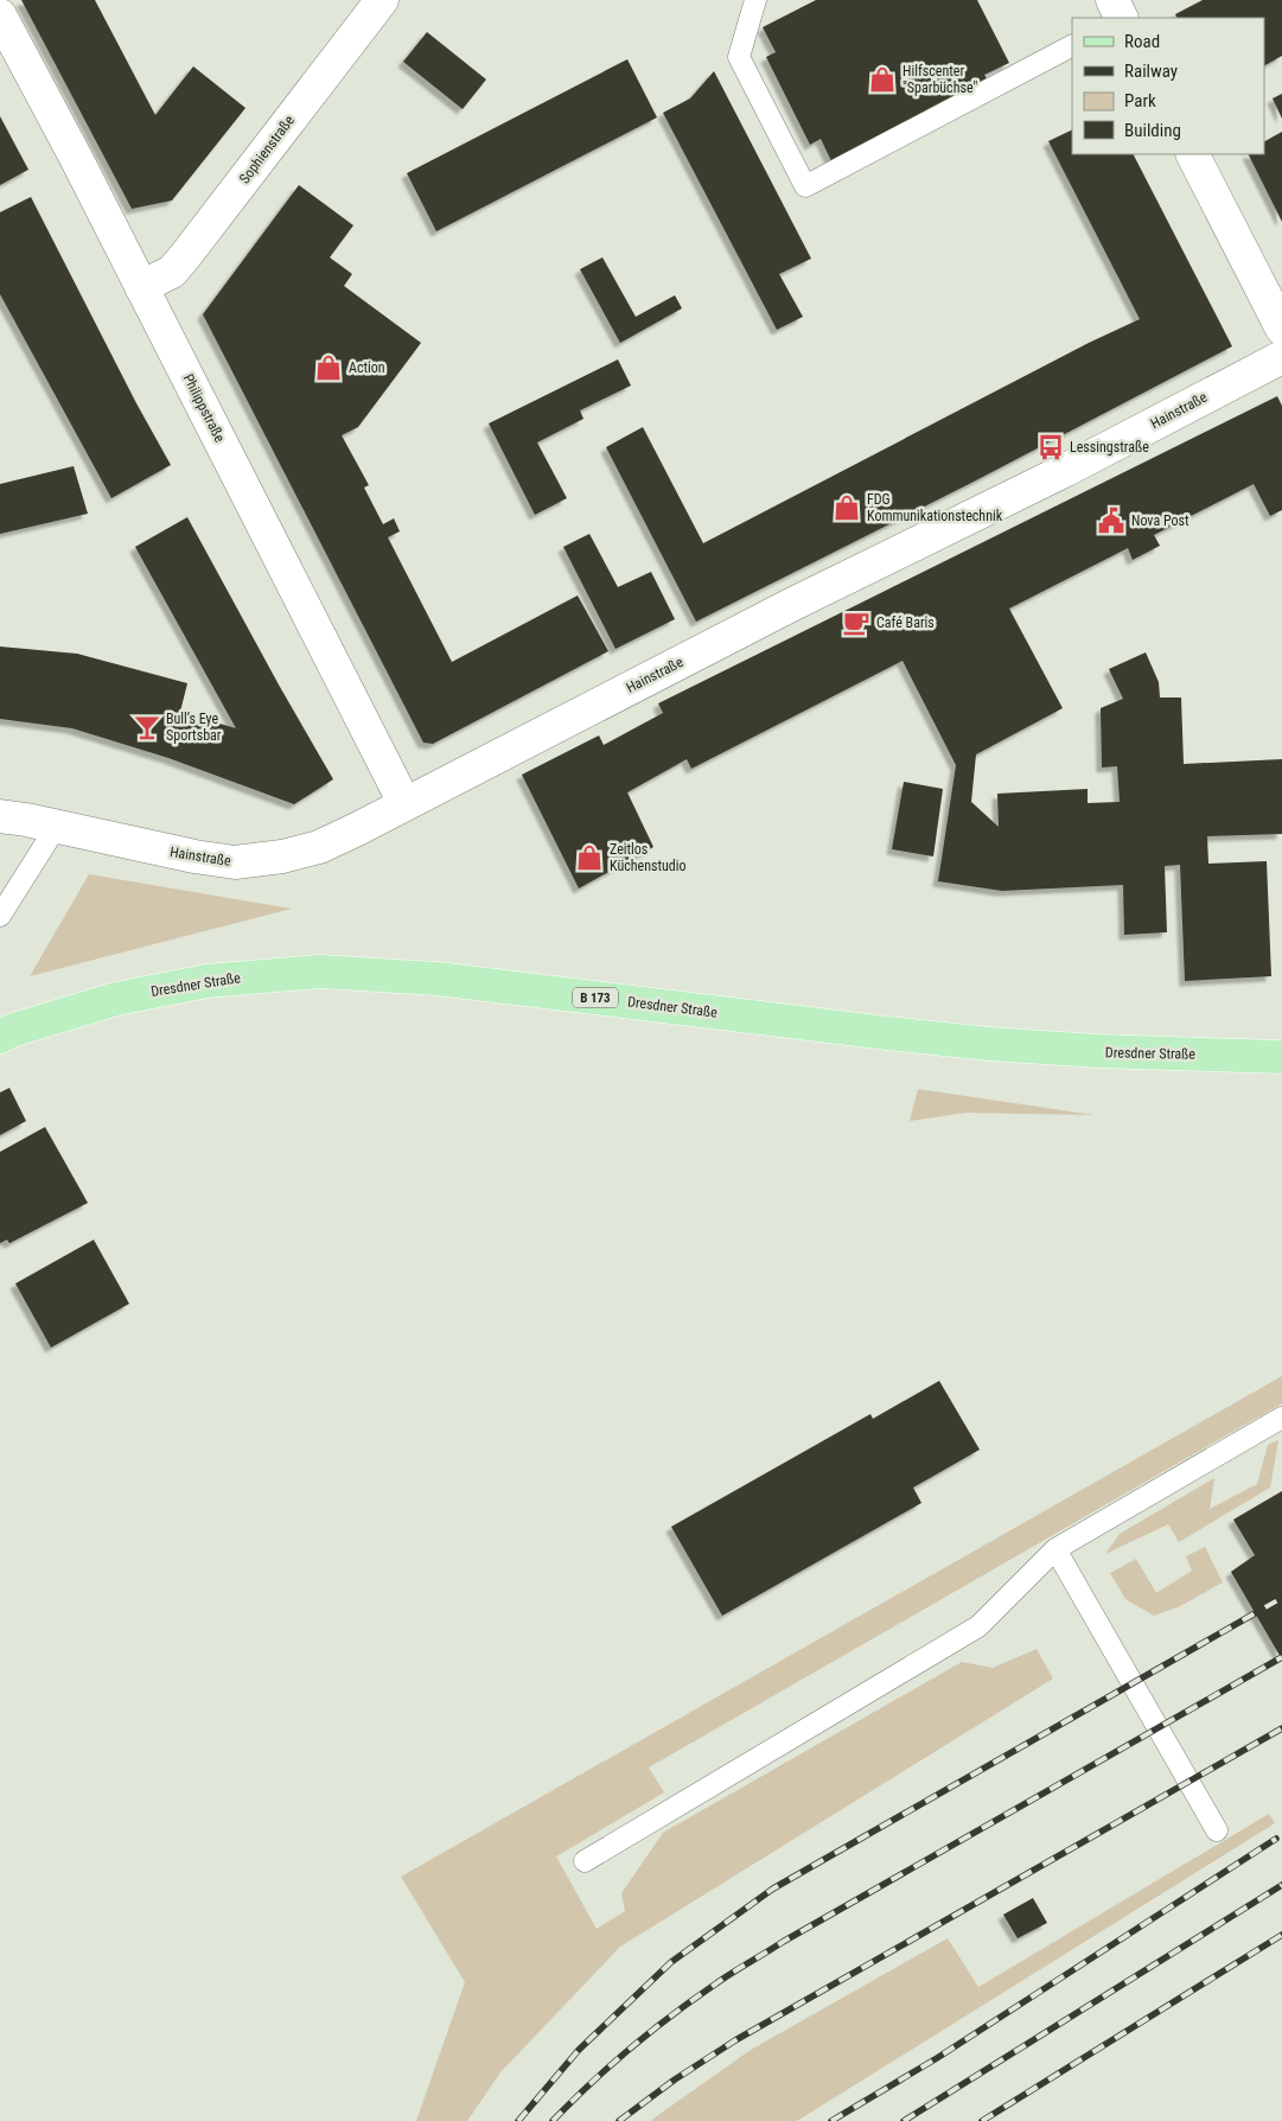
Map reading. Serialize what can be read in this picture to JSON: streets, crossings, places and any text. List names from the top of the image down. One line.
{"streets":{"main road":["Dresdner Straße","B 173"],"street":["Sophienstraße","Philippstraße","Hainstraße"]},"crossings":[["Sophienstraße","Philippstraße"],["Philippstraße","Hainstraße"]],"places":{"shop":["Hilfscenter \"Sparbüchse\"","Action","FDG Kommunikationstechnik","Zeitlos Küchenstudio"],"bus stop":["Lessingstraße"],"public building":["Nova Post"],"cafe":["Café Baris"],"bar":["Bull’s Eye Sportsbar"]},"legend":["Road","Railway","Park","Building"]}
